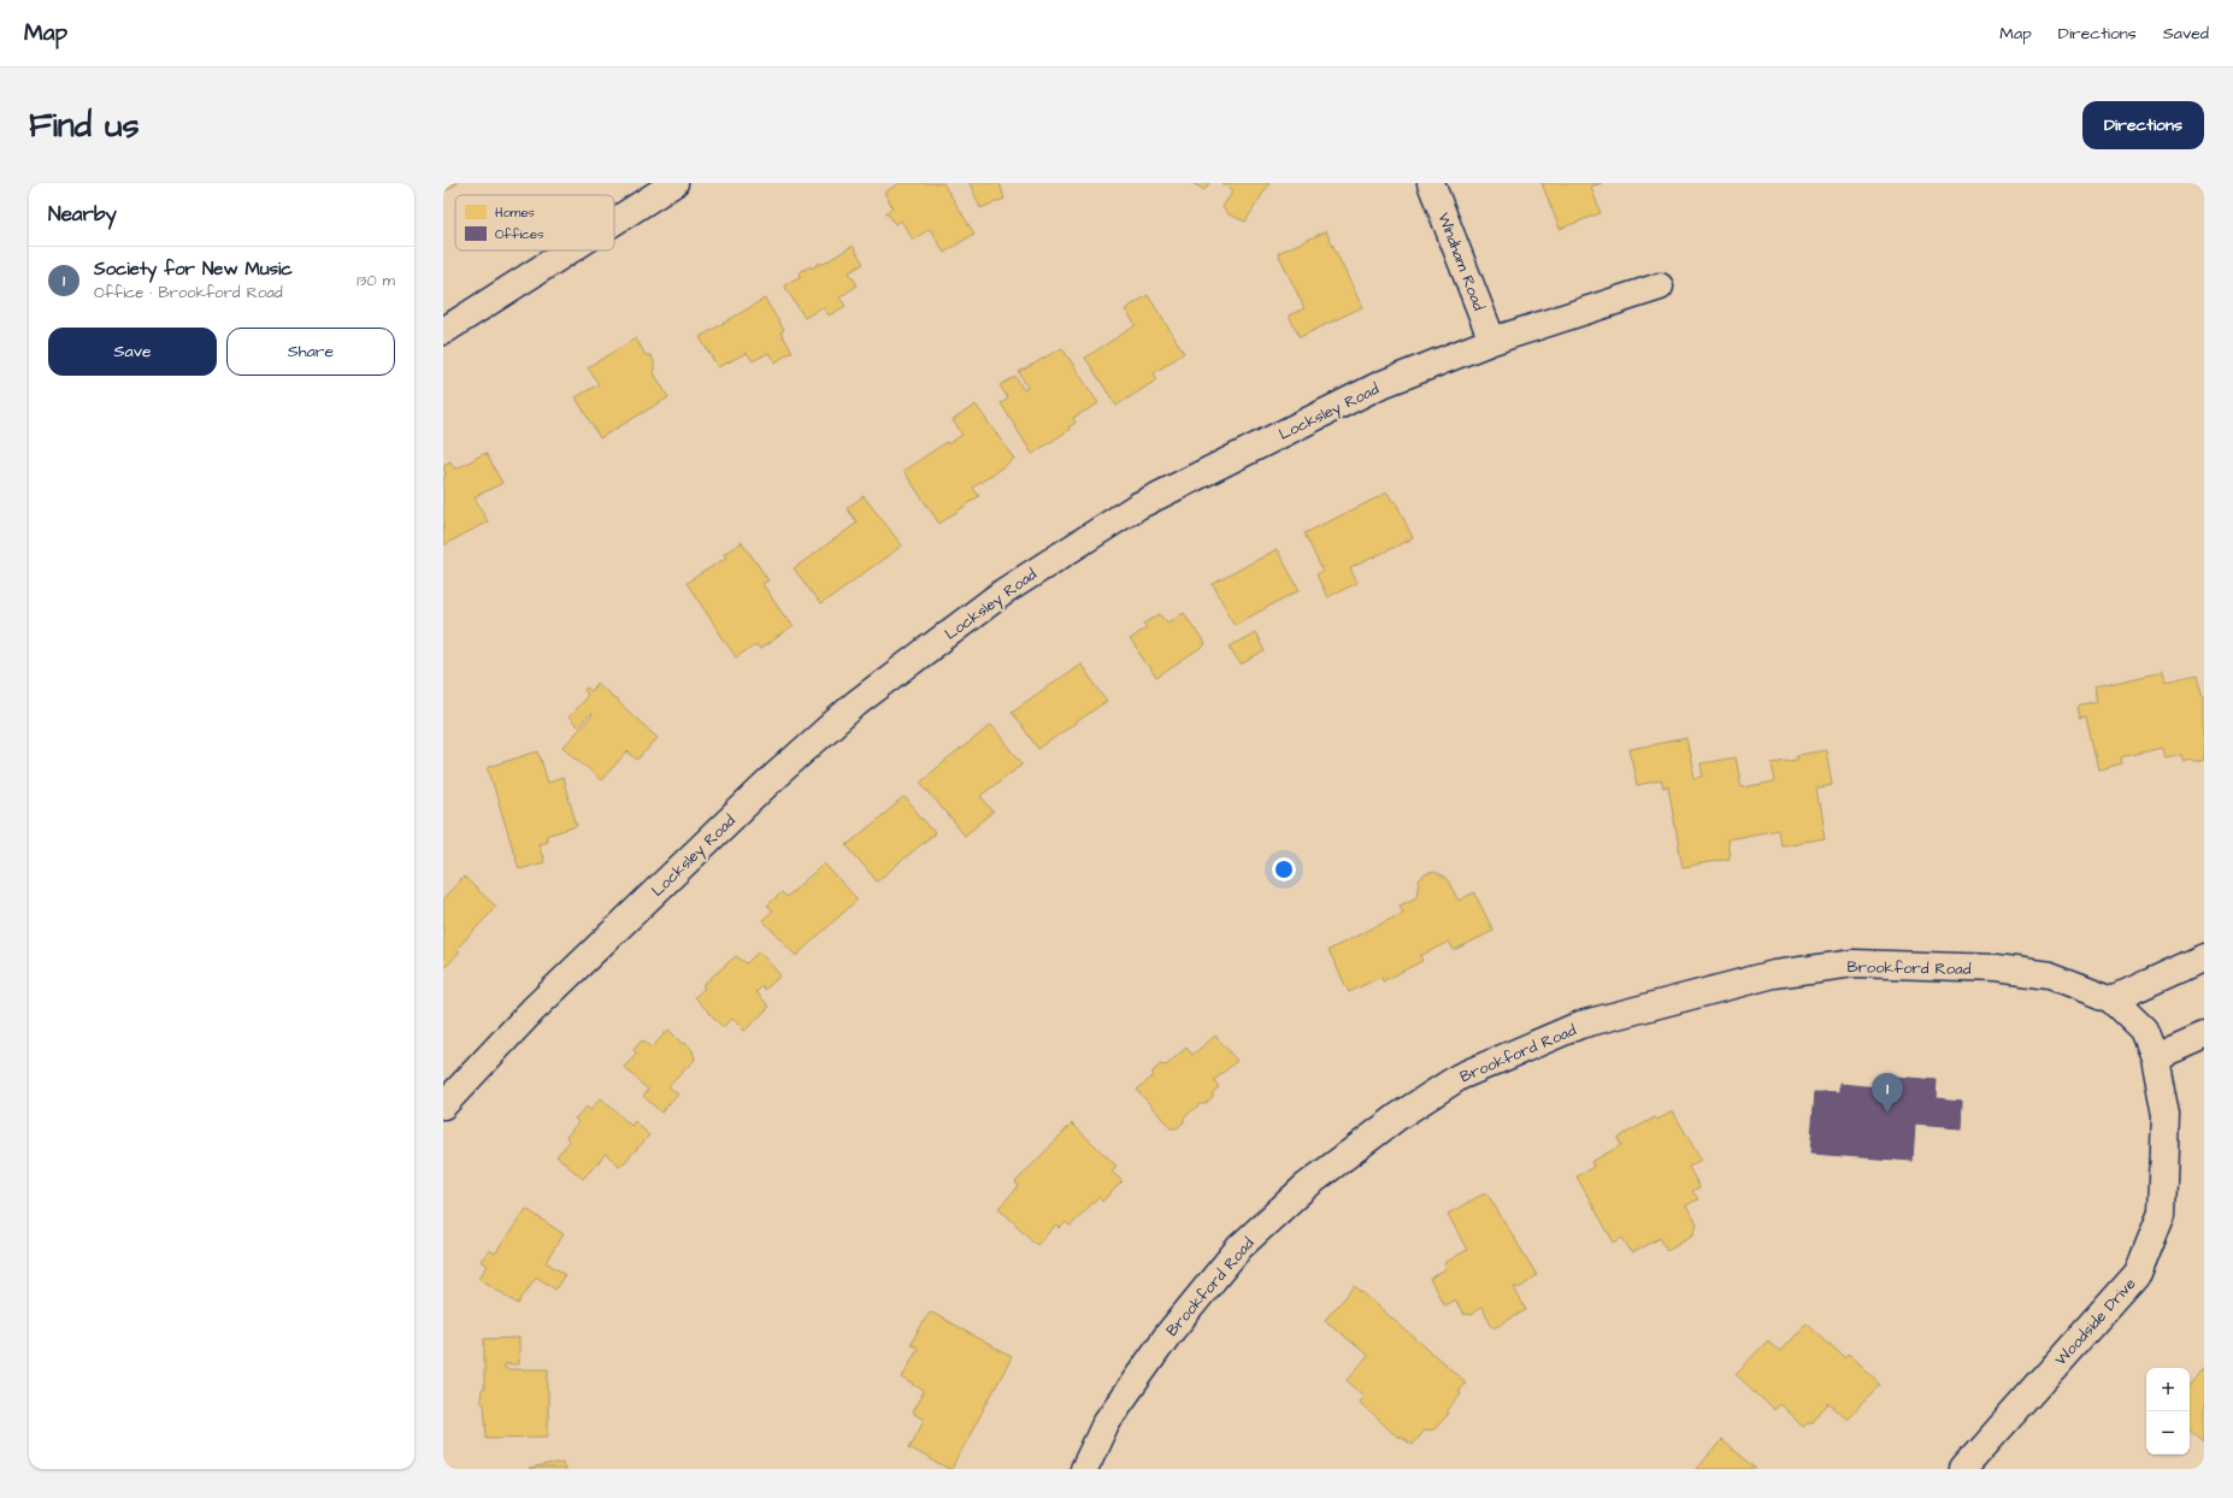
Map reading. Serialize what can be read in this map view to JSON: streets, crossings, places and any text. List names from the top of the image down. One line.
{"streets":{"street":["Windham Road","Locksley Road","Brookford Road","Woodside Drive"]},"crossings":[["Windham Road","Locksley Road"],["Brookford Road","Woodside Drive"]],"legend":["Homes","Offices"],"page":{"header":"Map","nav":["Map","Directions","Saved"],"buttons":["Directions",["Save","Share"]],"title":"Find us","heading":"Nearby","list":[{"mark":"1","name":"Society for New Music","note":"Office · Brookford Road","value":"130 m"}],"pins":"1","map_buttons":["+","−"]}}
